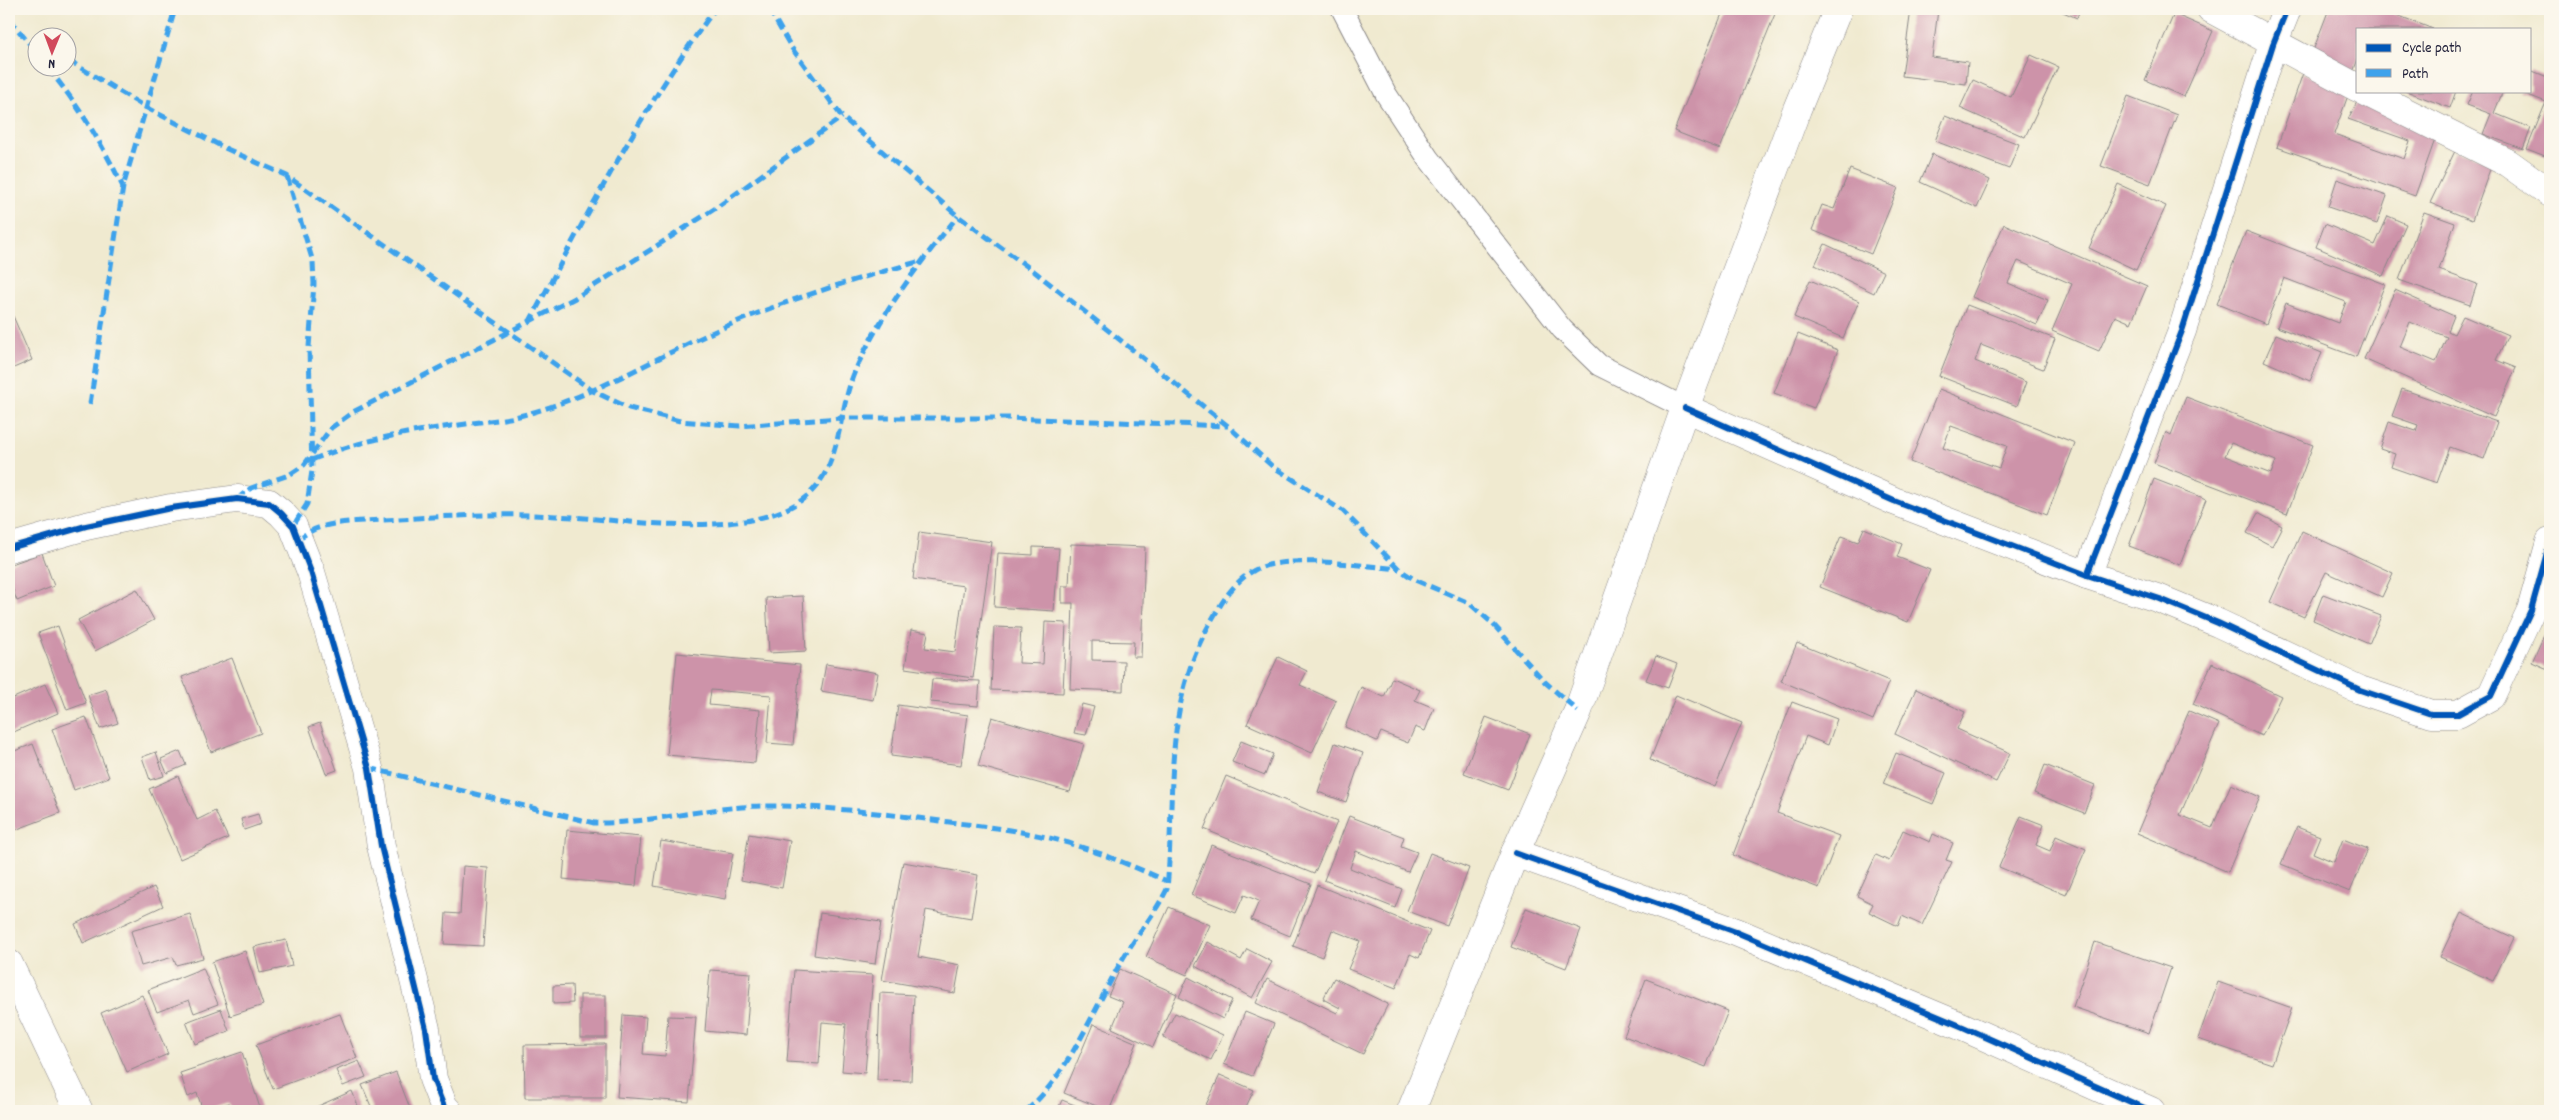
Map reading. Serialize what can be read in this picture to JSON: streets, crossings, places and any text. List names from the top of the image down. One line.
{"legend":["Cycle path","Path"],"north":"bottom"}
